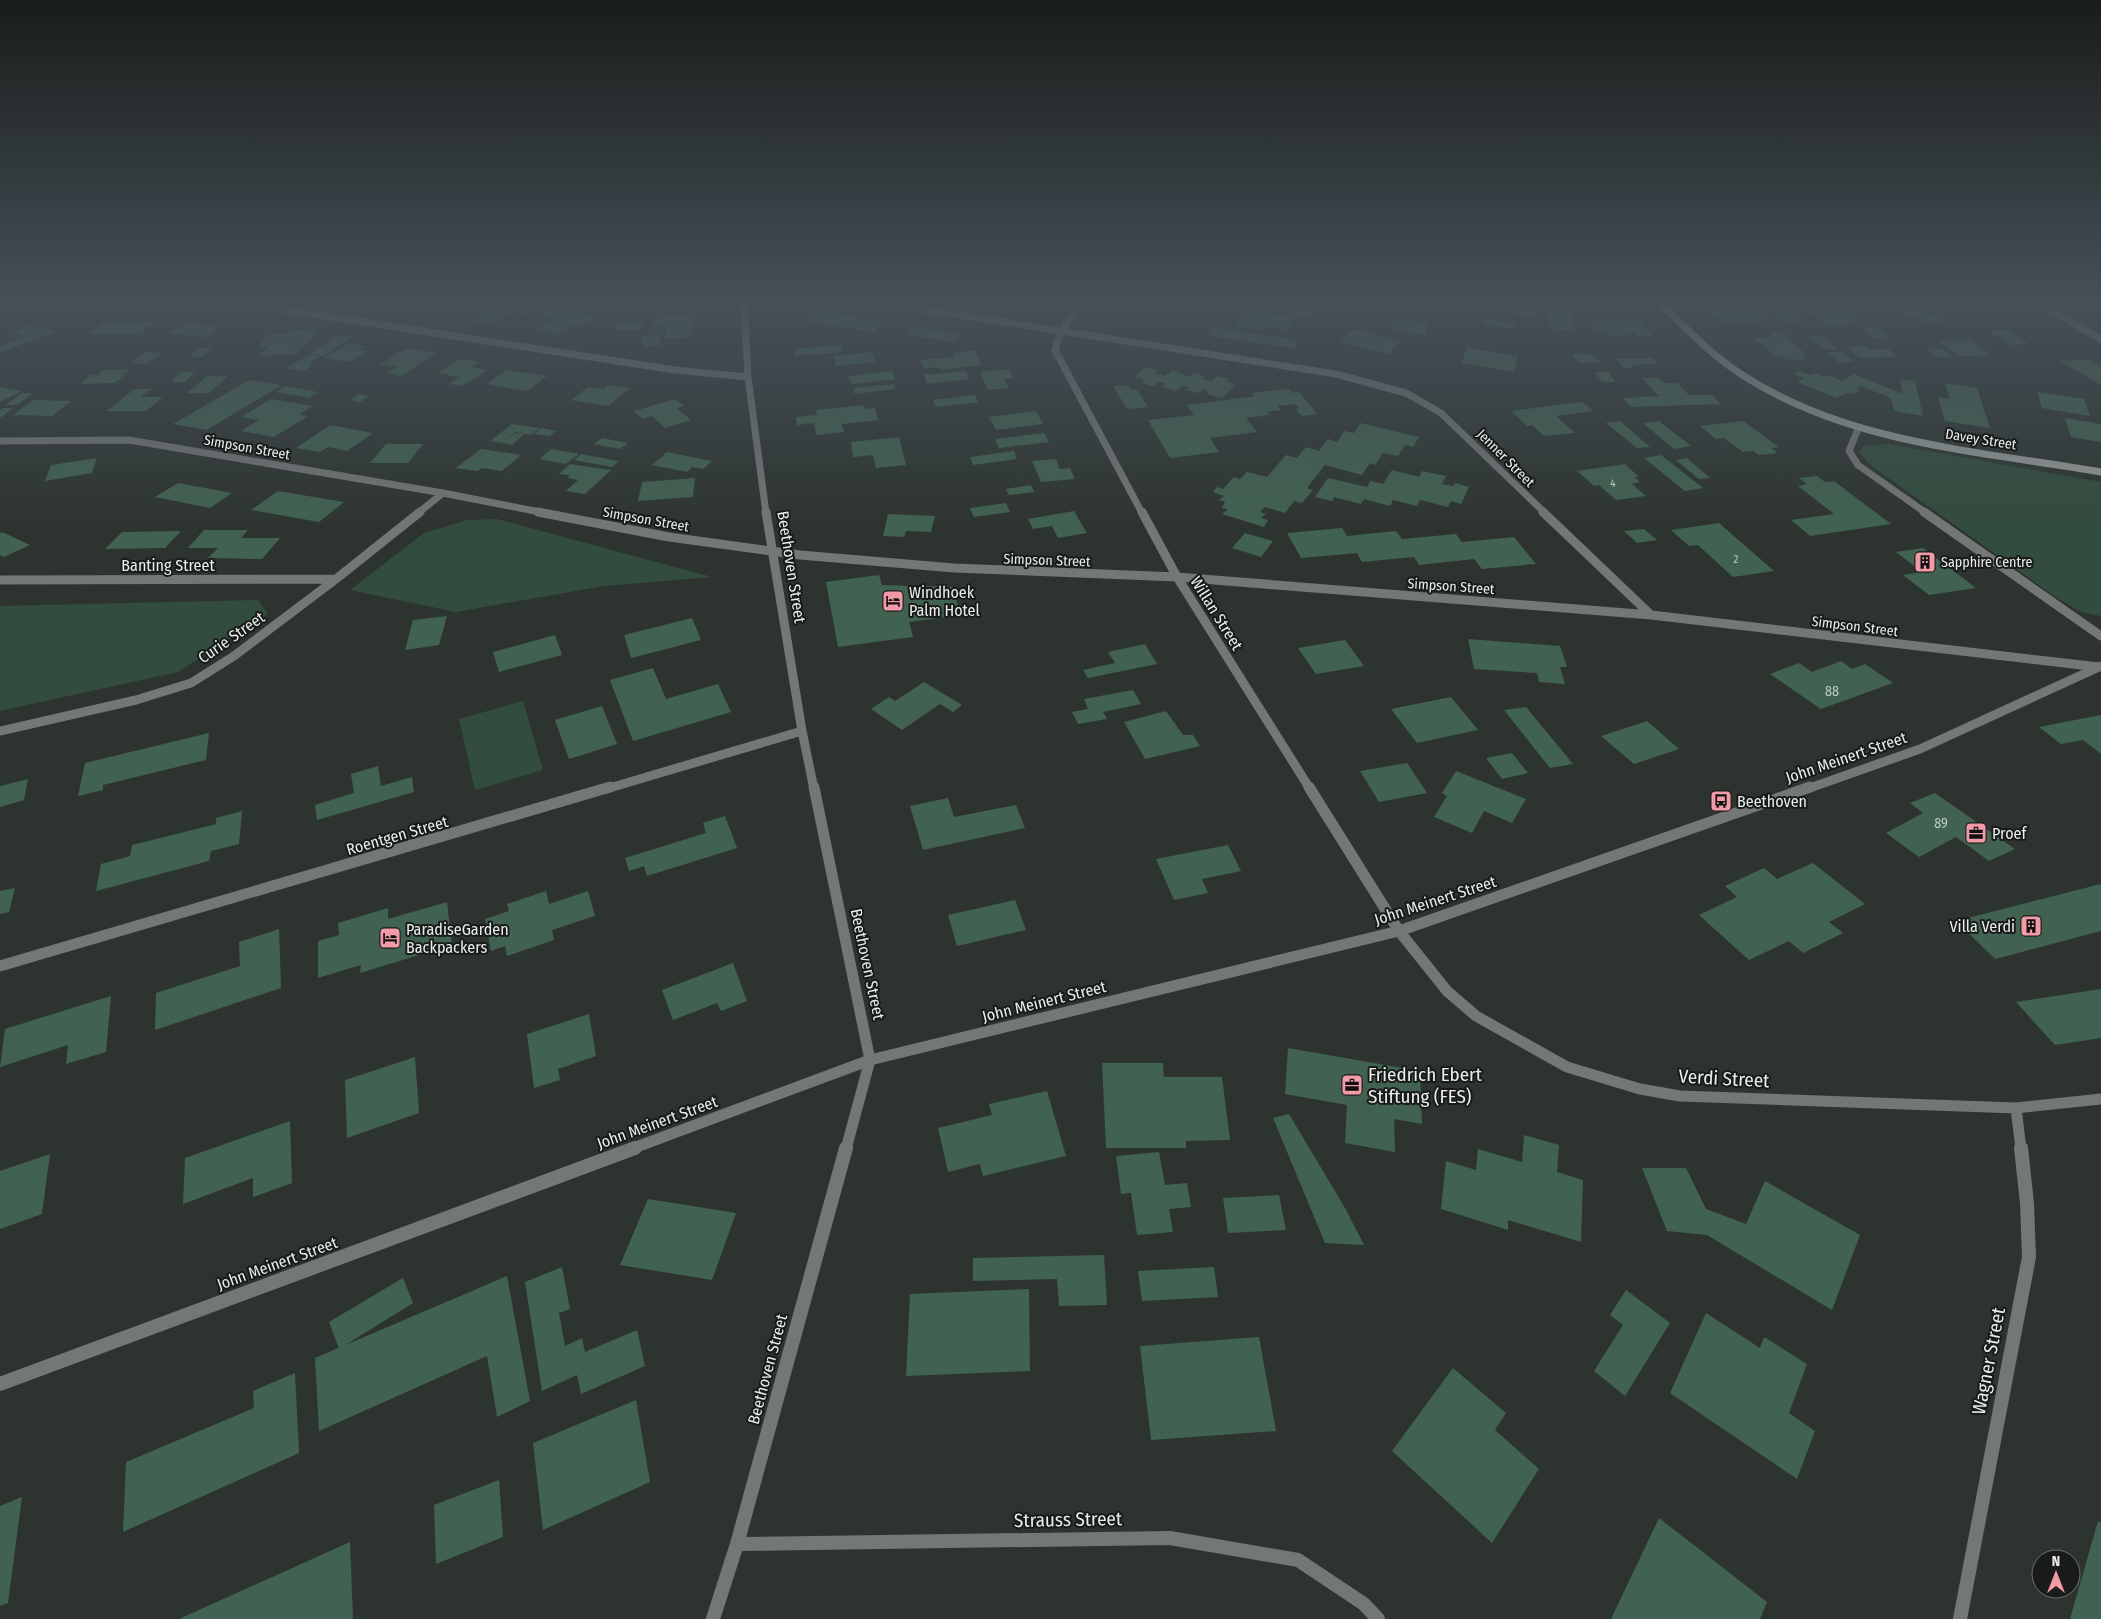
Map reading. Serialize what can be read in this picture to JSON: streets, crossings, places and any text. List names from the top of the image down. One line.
{"streets":{"main road":["Davey Street"],"street":["Simpson Street","Jenner Street","Banting Street","Beethoven Street","Willan Street","Curie Street","John Meinert Street","Roentgen Street","Verdi Street","Wagner Street","Strauss Street"]},"crossings":[["Simpson Street","Jenner Street"],["Simpson Street","Beethoven Street"],["Simpson Street","Willan Street"],["Simpson Street","Curie Street"],["Simpson Street","John Meinert Street"],["Banting Street","Curie Street"],["Beethoven Street","John Meinert Street"],["Beethoven Street","Roentgen Street"],["Beethoven Street","Strauss Street"],["Willan Street","John Meinert Street"],["Willan Street","Verdi Street"],["John Meinert Street","Verdi Street"],["Verdi Street","Wagner Street"]],"places":{"building":["Sapphire Centre","Villa Verdi"],"hotel":["Windhoek Palm Hotel","ParadiseGarden Backpackers"],"bus stop":["Beethoven"],"office":["Proef","Friedrich Ebert Stiftung (FES)"]},"house_numbers":["4","2","88","89"],"north":"top"}
